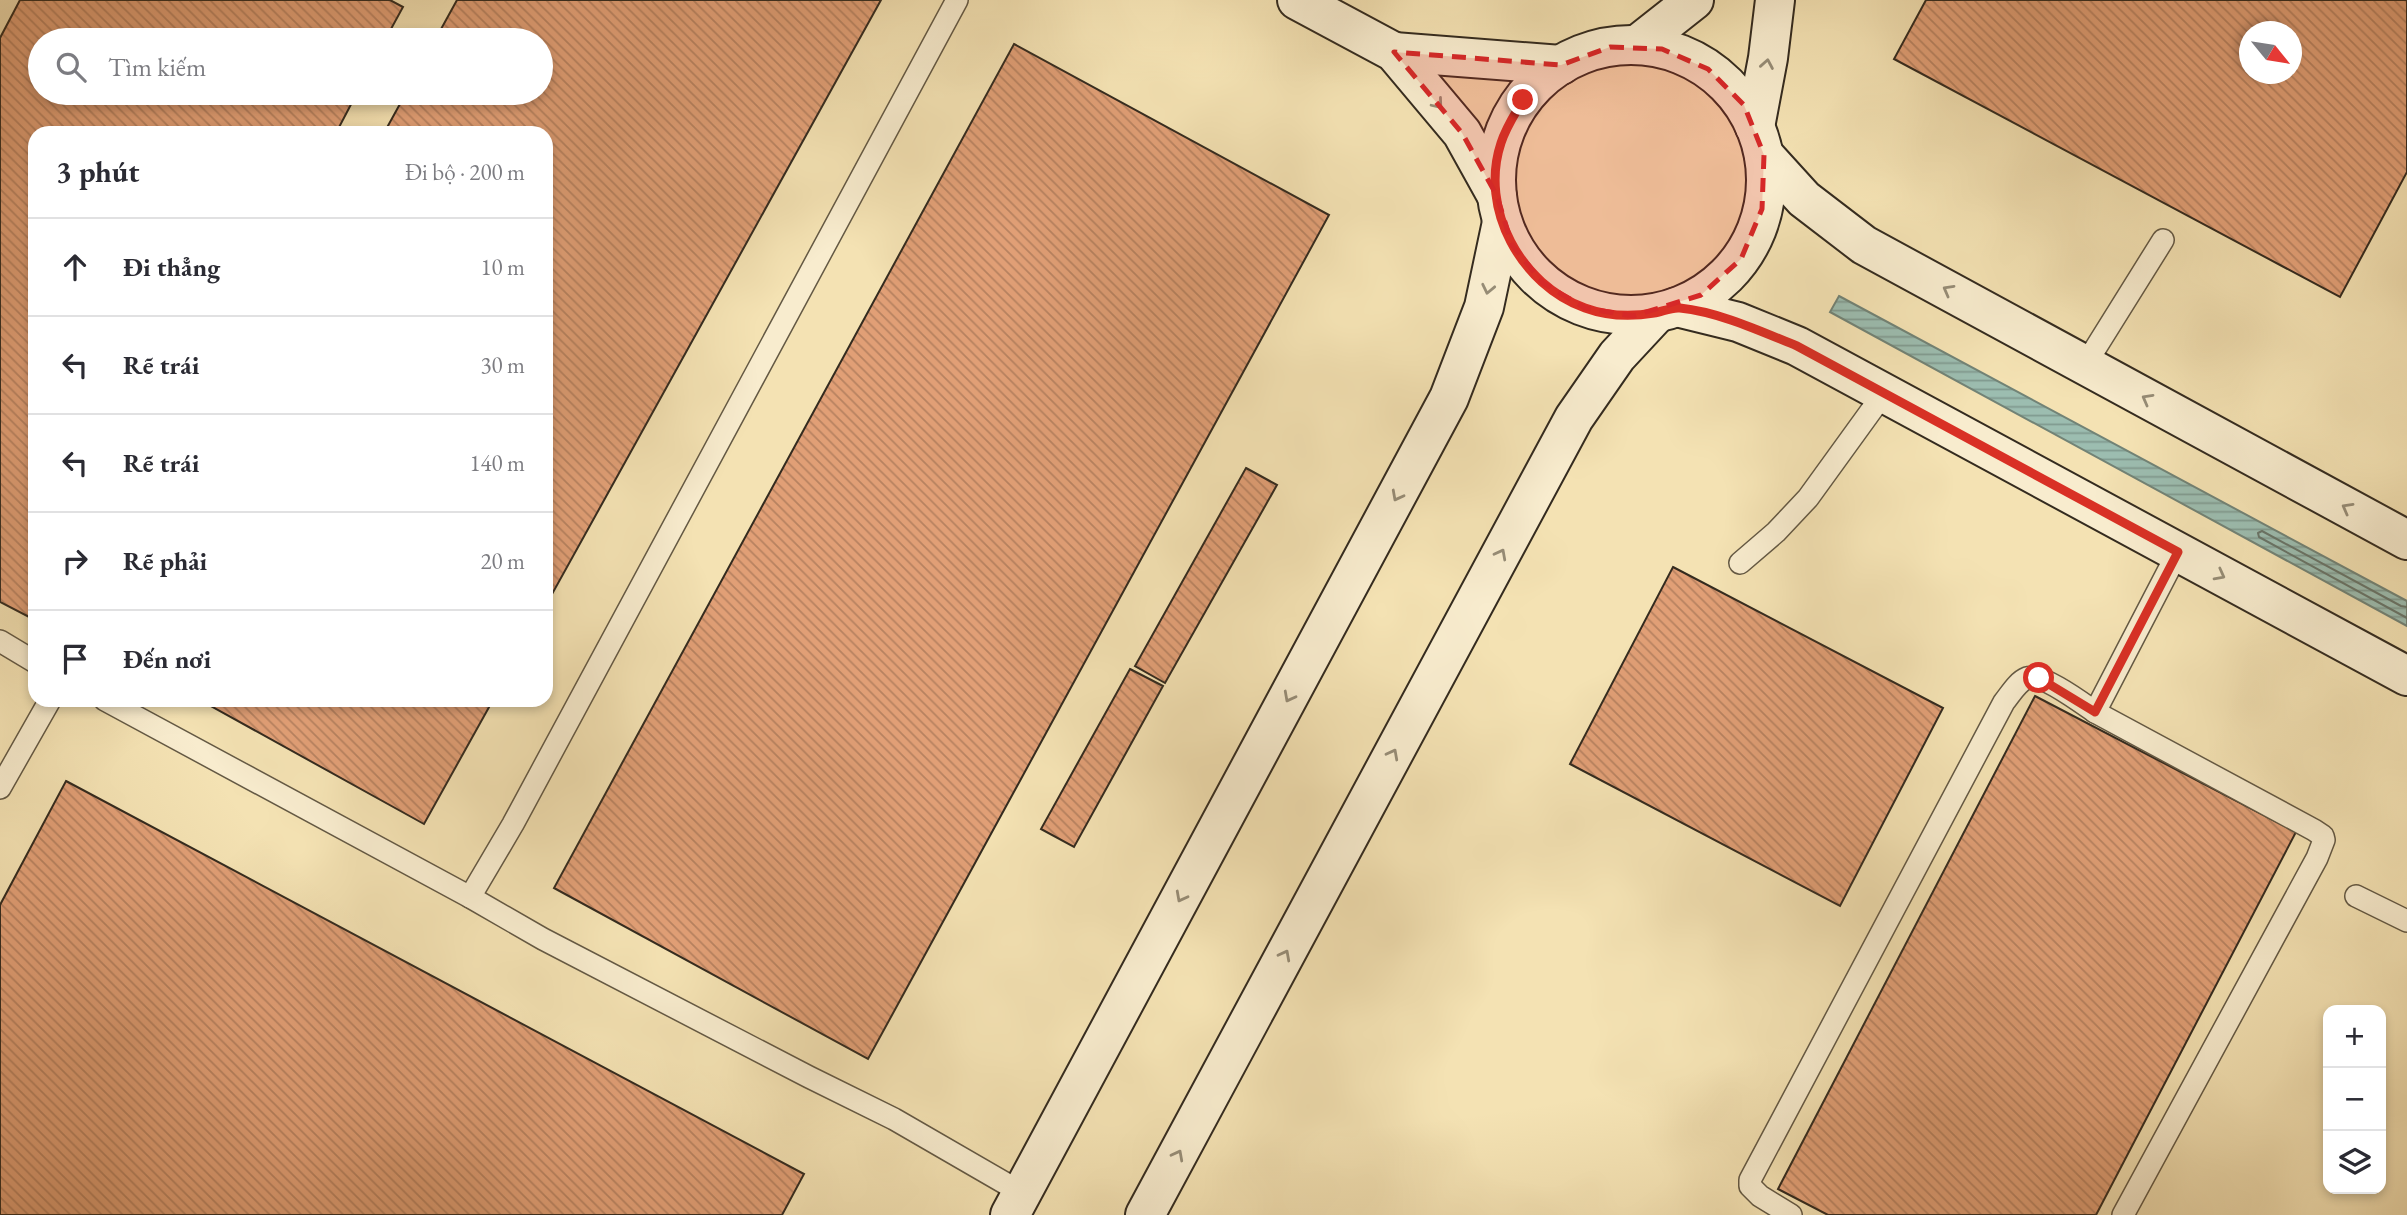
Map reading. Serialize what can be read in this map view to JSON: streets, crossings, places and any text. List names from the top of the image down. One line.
{"north":"bottom right","page":{"search":"Tìm kiếm","heading":["3 phút","Đi bộ · 200 m"],"list":[["Đi thẳng","10 m"],["Rẽ trái","30 m"],["Rẽ trái","140 m"],["Rẽ phải","20 m"],"Đến nơi"],"map_buttons":["+","−"]}}
